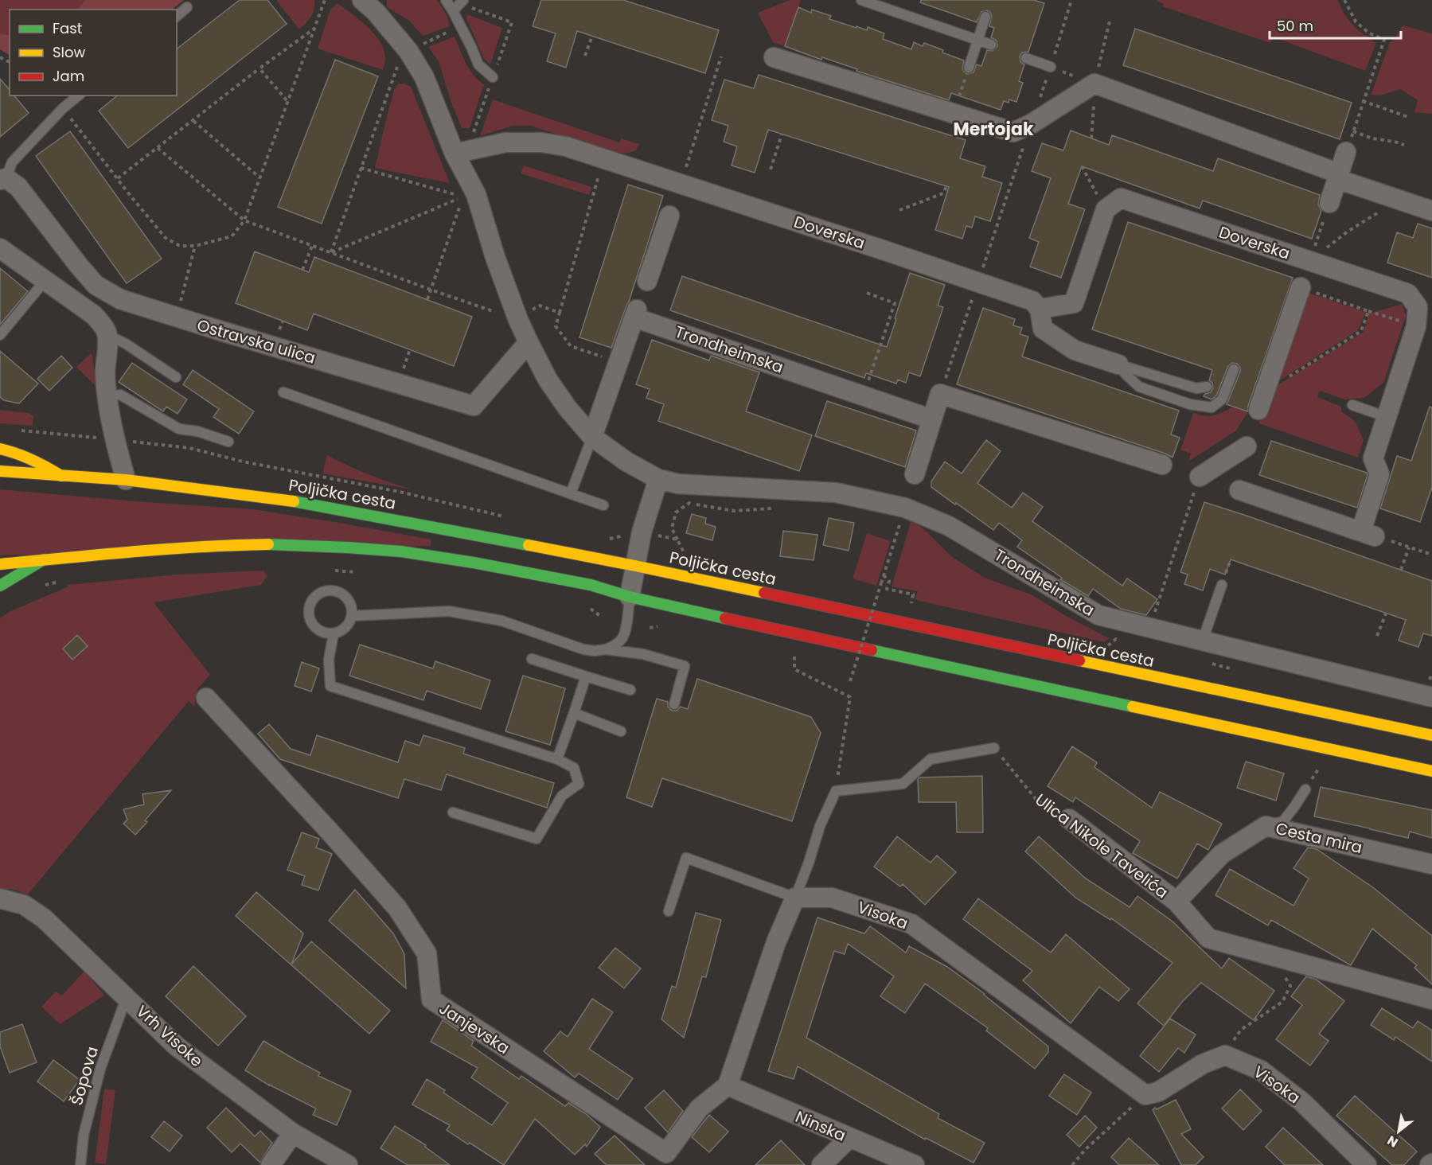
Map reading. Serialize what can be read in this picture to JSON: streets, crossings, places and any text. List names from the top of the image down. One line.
{"streets":{"main road":["Poljička cesta"],"street":["Doverska","Ostravska ulica","Trondheimska","Cesta mira","Ulica Nikole Tavelića","Visoka","Janjevska","Vrh Visoke","Ninska"],"lane":["Šopova"]},"crossings":[["Cesta mira","Ulica Nikole Tavelića"],["Janjevska","Ninska"],["Vrh Visoke","Šopova"]],"districts":["Mertojak"],"legend":["Fast","Slow","Jam"],"scale_bar":"50 m","north":"bottom left"}
